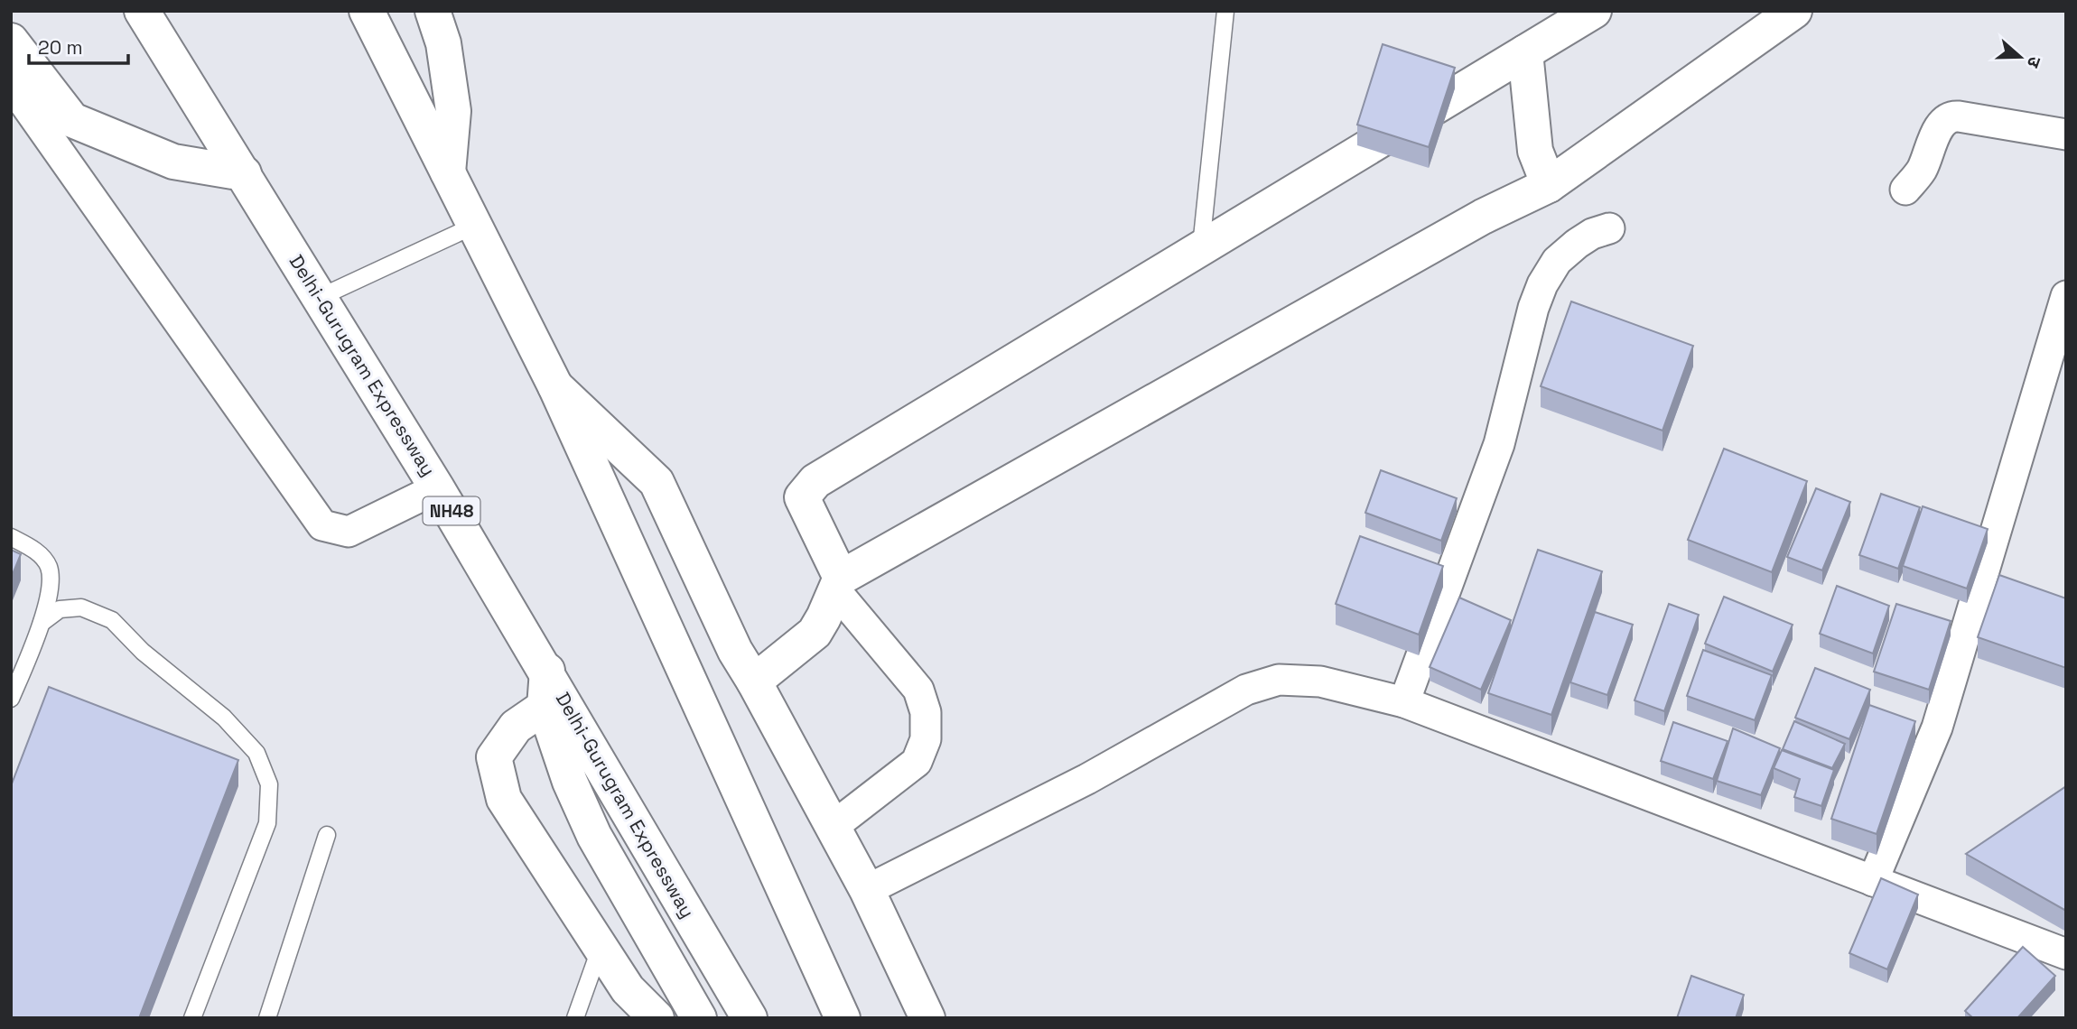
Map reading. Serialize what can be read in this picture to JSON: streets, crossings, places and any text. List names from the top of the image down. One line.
{"streets":{"main road":["Delhi-Gurugram Expressway","NH48"]},"scale_bar":"20 m","north":"right"}
